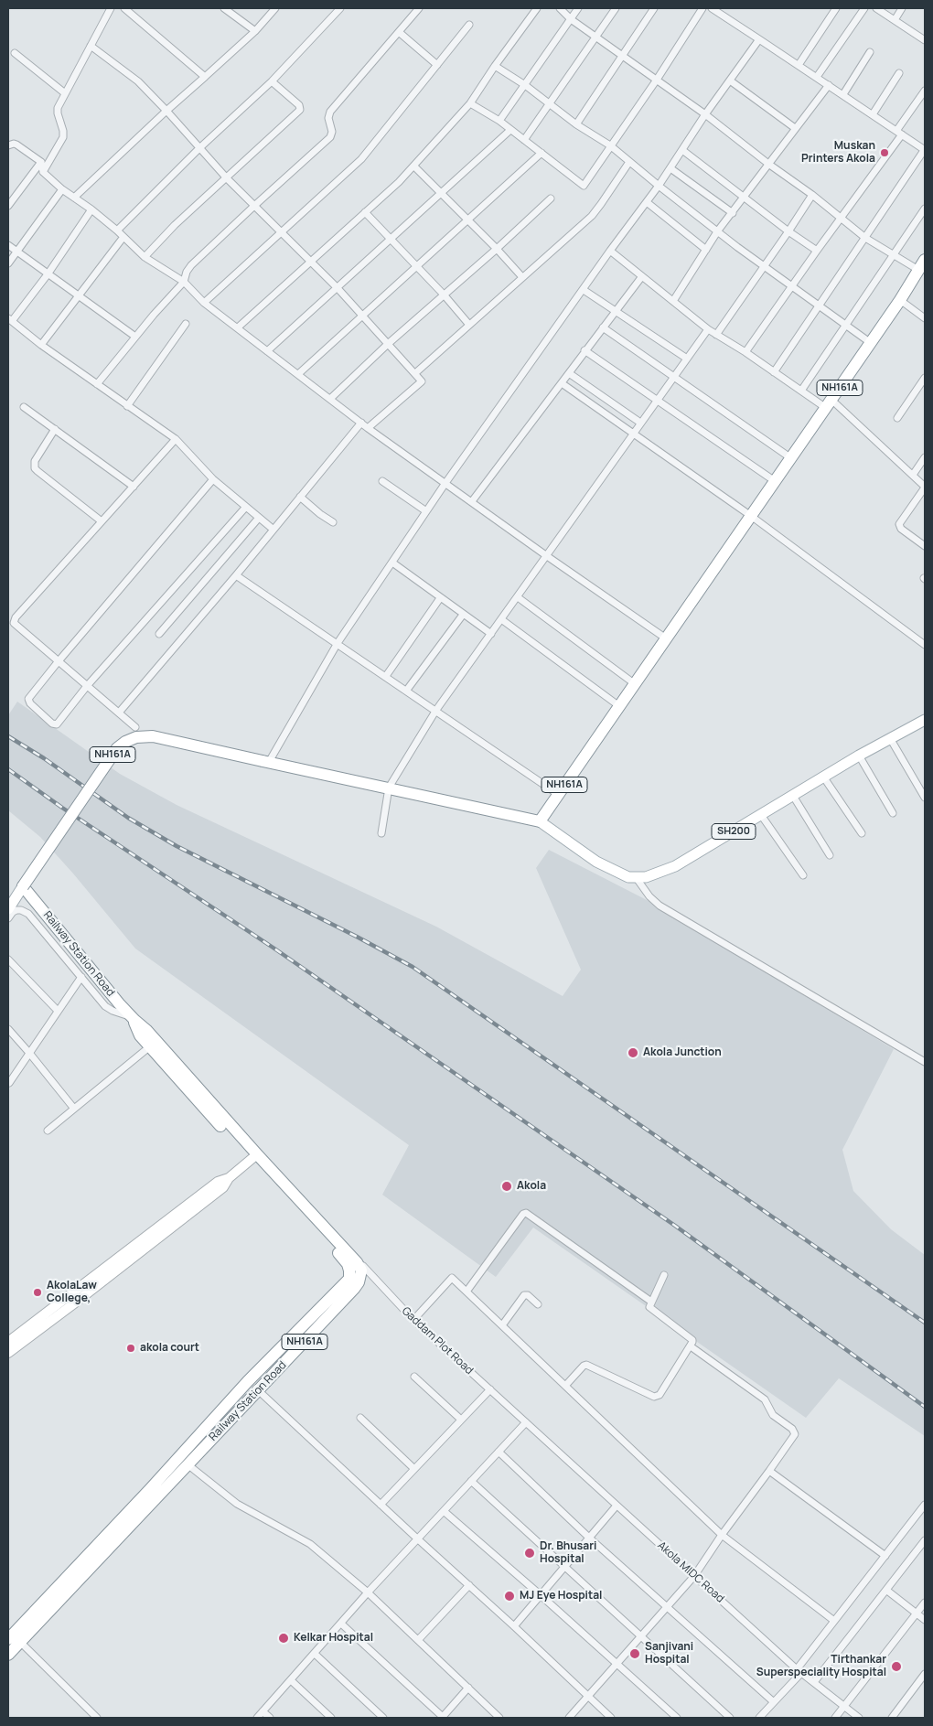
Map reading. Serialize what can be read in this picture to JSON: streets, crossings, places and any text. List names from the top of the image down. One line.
{"streets":{"highway":["NH161A","Railway Station Road"],"main road":["SH200"],"street":["Gaddam Plot Road","Akola MIDC Road"]},"crossings":[["NH161A","SH200"],["NH161A","Railway Station Road"],["Railway Station Road","Gaddam Plot Road"],["Gaddam Plot Road","Akola MIDC Road"]],"places":["Muskan Printers Akola","Akola Junction","Akola","AkolaLaw College,","akola court","Dr. Bhusari Hospital","MJ Eye Hospital","Kelkar Hospital","Sanjivani Hospital","Tirthankar Superspeciality Hospital"]}
